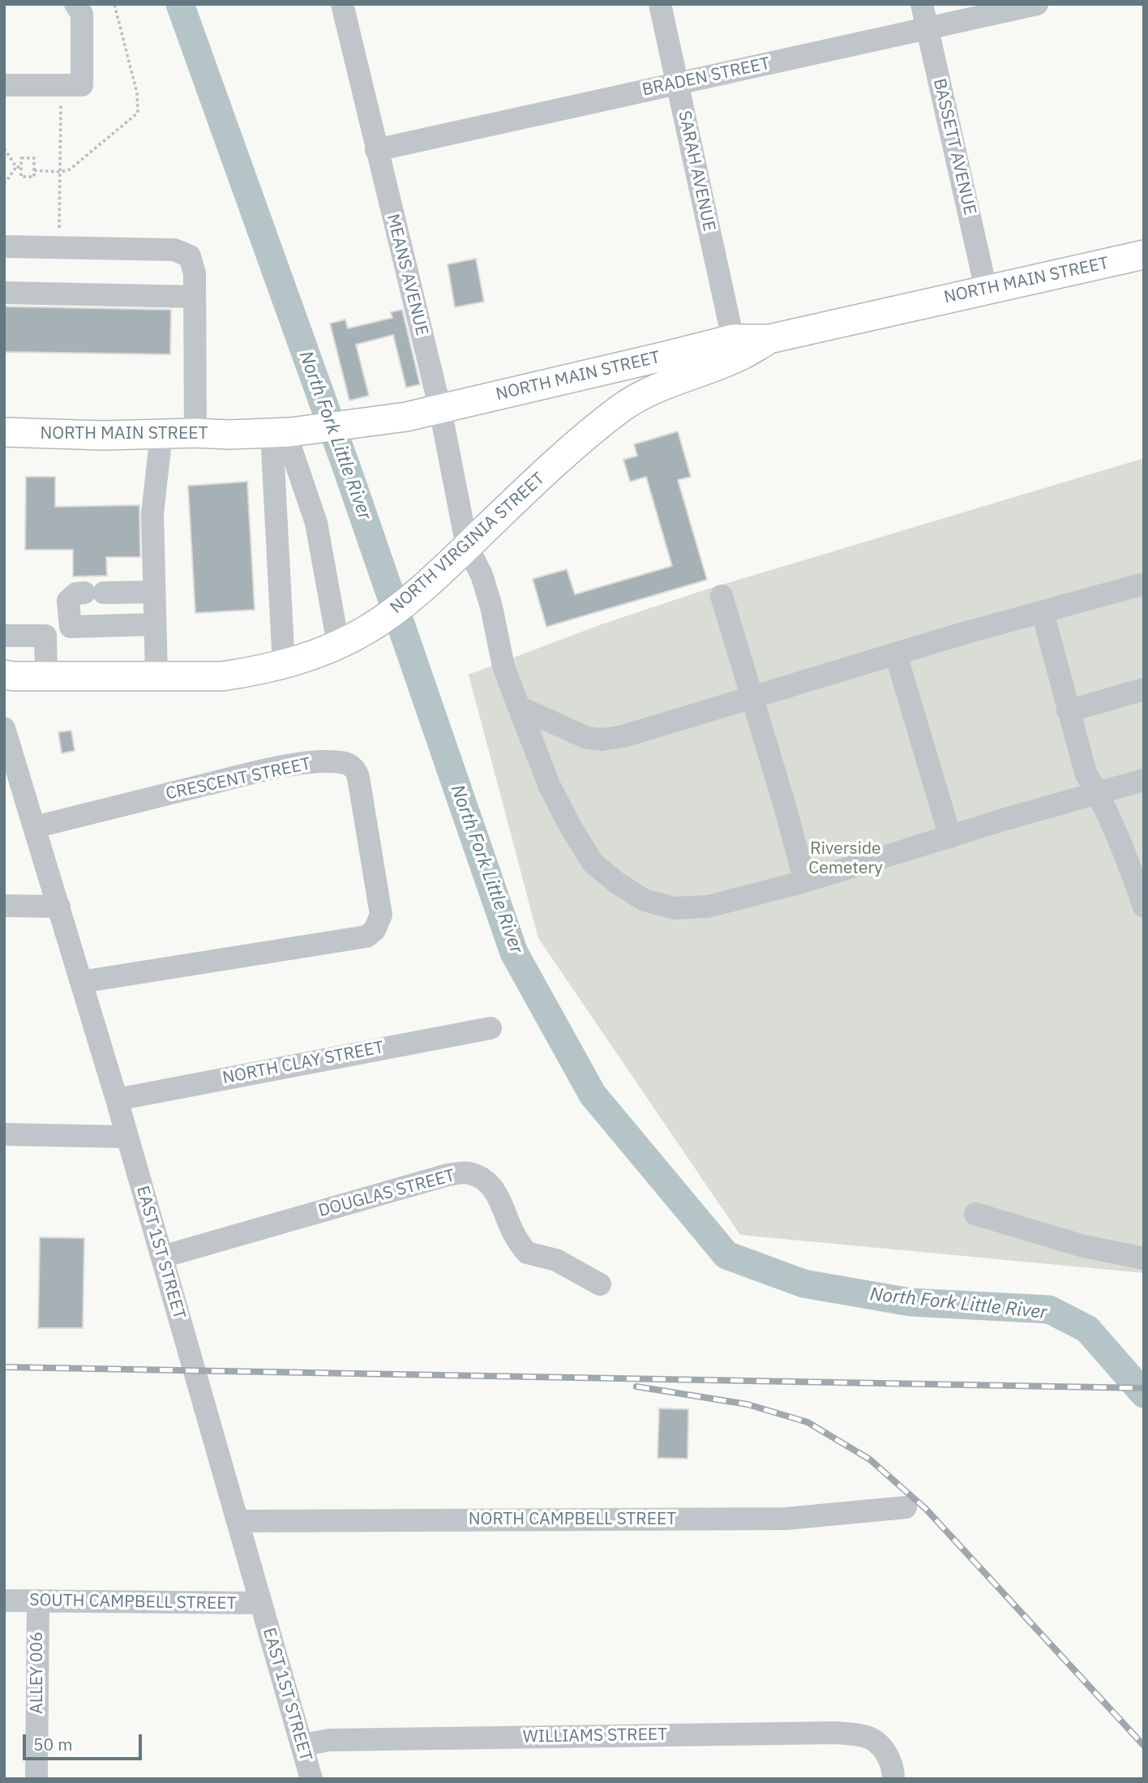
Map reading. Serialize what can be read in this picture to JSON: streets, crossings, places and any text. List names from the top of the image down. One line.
{"streets":{"main road":["NORTH MAIN STREET","NORTH VIRGINIA STREET"],"street":["BRADEN STREET","BASSETT AVENUE","SARAH AVENUE","MEANS AVENUE","CRESCENT STREET","NORTH CLAY STREET","DOUGLAS STREET","EAST 1ST STREET","NORTH CAMPBELL STREET","SOUTH CAMPBELL STREET","ALLEY 006","WILLIAMS STREET"]},"crossings":[["BRADEN STREET","BASSETT AVENUE"],["BRADEN STREET","SARAH AVENUE"],["BRADEN STREET","MEANS AVENUE"],["BASSETT AVENUE","NORTH MAIN STREET"],["SARAH AVENUE","NORTH MAIN STREET"],["MEANS AVENUE","NORTH MAIN STREET"],["MEANS AVENUE","NORTH VIRGINIA STREET"],["NORTH MAIN STREET","NORTH VIRGINIA STREET"],["CRESCENT STREET","EAST 1ST STREET"],["NORTH CLAY STREET","EAST 1ST STREET"],["DOUGLAS STREET","EAST 1ST STREET"],["EAST 1ST STREET","NORTH CAMPBELL STREET"],["EAST 1ST STREET","SOUTH CAMPBELL STREET"],["EAST 1ST STREET","WILLIAMS STREET"],["SOUTH CAMPBELL STREET","ALLEY 006"]],"water":["North Fork Little River"],"parks":["Riverside Cemetery"],"scale_bar":"50 m"}
